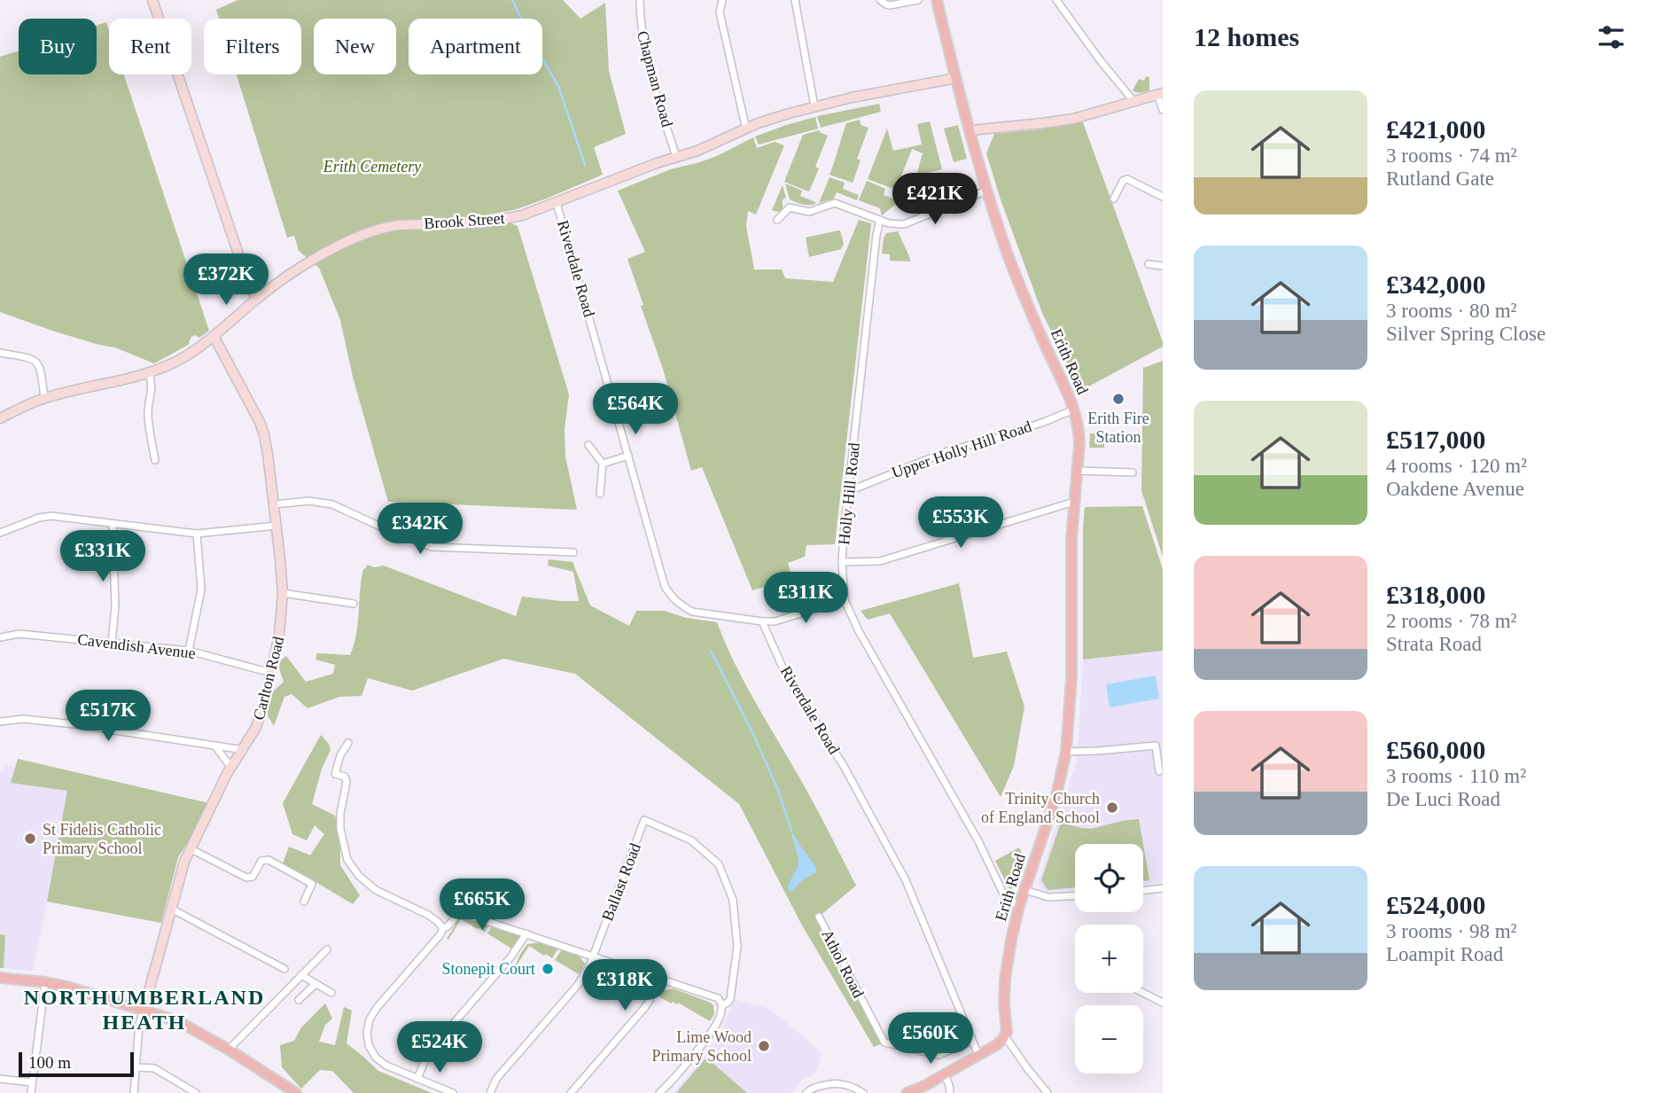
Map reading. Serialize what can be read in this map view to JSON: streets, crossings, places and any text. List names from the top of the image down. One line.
{"streets":{"main road":["Erith Road"],"street":["Chapman Road","Brook Street","Riverdale Road","Upper Holly Hill Road","Holly Hill Road","Cavendish Avenue","Carlton Road","Ballast Road","Athol Road"]},"crossings":[["Chapman Road","Brook Street"],["Brook Street","Riverdale Road"],["Brook Street","Erith Road"],["Brook Street","Carlton Road"],["Riverdale Road","Athol Road"],["Erith Road","Upper Holly Hill Road"],["Erith Road","Holly Hill Road"],["Upper Holly Hill Road","Holly Hill Road"],["Cavendish Avenue","Carlton Road"]],"districts":["NORTHUMBERLAND HEATH"],"parks":["Erith Cemetery"],"places":["Erith Fire Station","Trinity Church of England School","St Fidelis Catholic Primary School","Stonepit Court","Lime Wood Primary School"],"scale_bar":"100 m","page":{"heading":"12 homes","chip":["Buy","Rent","Filters","New","Apartment"],"list":[{"name":"£421,000","note":"3 rooms · 74 m² · Rutland Gate"},{"name":"£342,000","note":"3 rooms · 80 m² · Silver Spring Close"},{"name":"£517,000","note":"4 rooms · 120 m² · Oakdene Avenue"},{"name":"£318,000","note":"2 rooms · 78 m² · Strata Road"},{"name":"£560,000","note":"3 rooms · 110 m² · De Luci Road"},{"name":"£524,000","note":"3 rooms · 98 m² · Loampit Road"}],"price":["£421K","£372K","£564K","£553K","£342K","£331K","£311K","£517K","£665K","£318K","£560K","£524K"],"map_buttons":["+","−"],"scale":"100 m"}}
